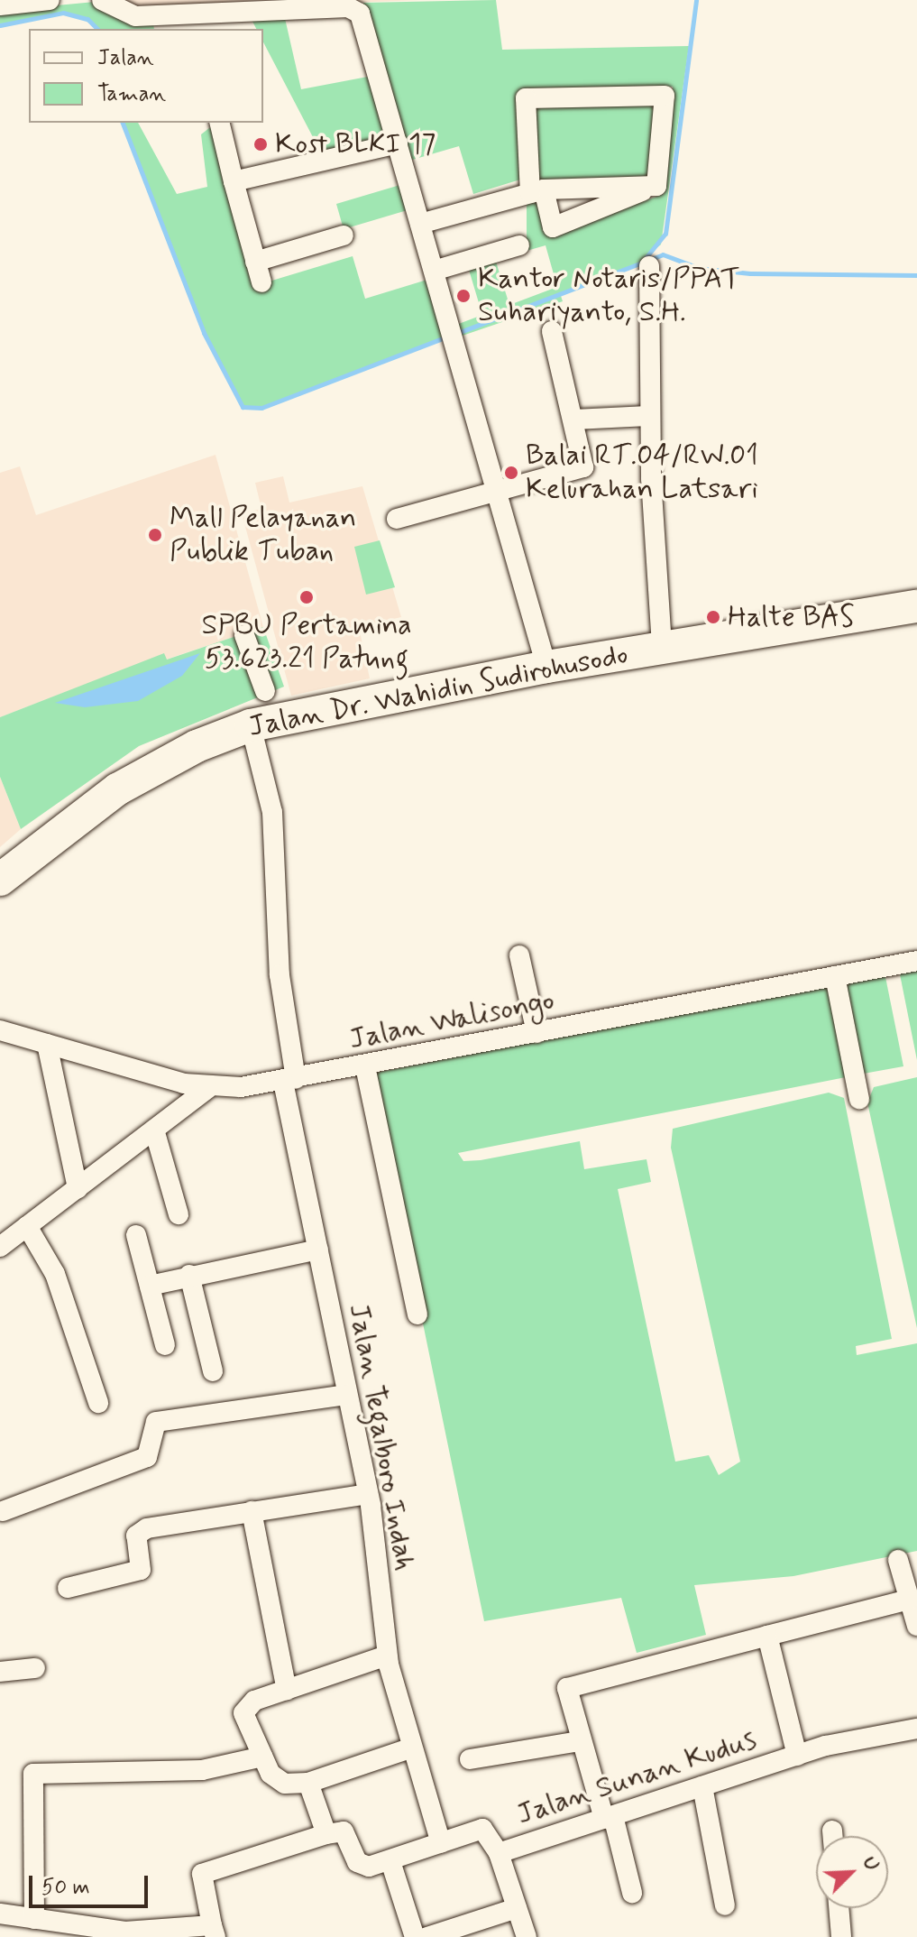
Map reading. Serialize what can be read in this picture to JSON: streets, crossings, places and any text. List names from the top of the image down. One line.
{"streets":{"highway":["Jalan Dr. Wahidin Sudirohusodo"],"street":["Jalan Walisongo","Jalan Tegalboro Indah","Jalan Sunan Kudus"]},"crossings":[["Jalan Dr. Wahidin Sudirohusodo","Jalan Tegalboro Indah"],["Jalan Walisongo","Jalan Tegalboro Indah"],["Jalan Tegalboro Indah","Jalan Sunan Kudus"]],"places":["Kost BLKI 17","Kantor Notaris/PPAT Suhariyanto, S.H.","Balai RT.04/RW.01 Kelurahan Latsari","Mall Pelayanan Publik Tuban","SPBU Pertamina 53.623.21 Patung","Halte BAS"],"legend":["Jalan","Taman"],"scale_bar":"50 m","north":"top right"}
